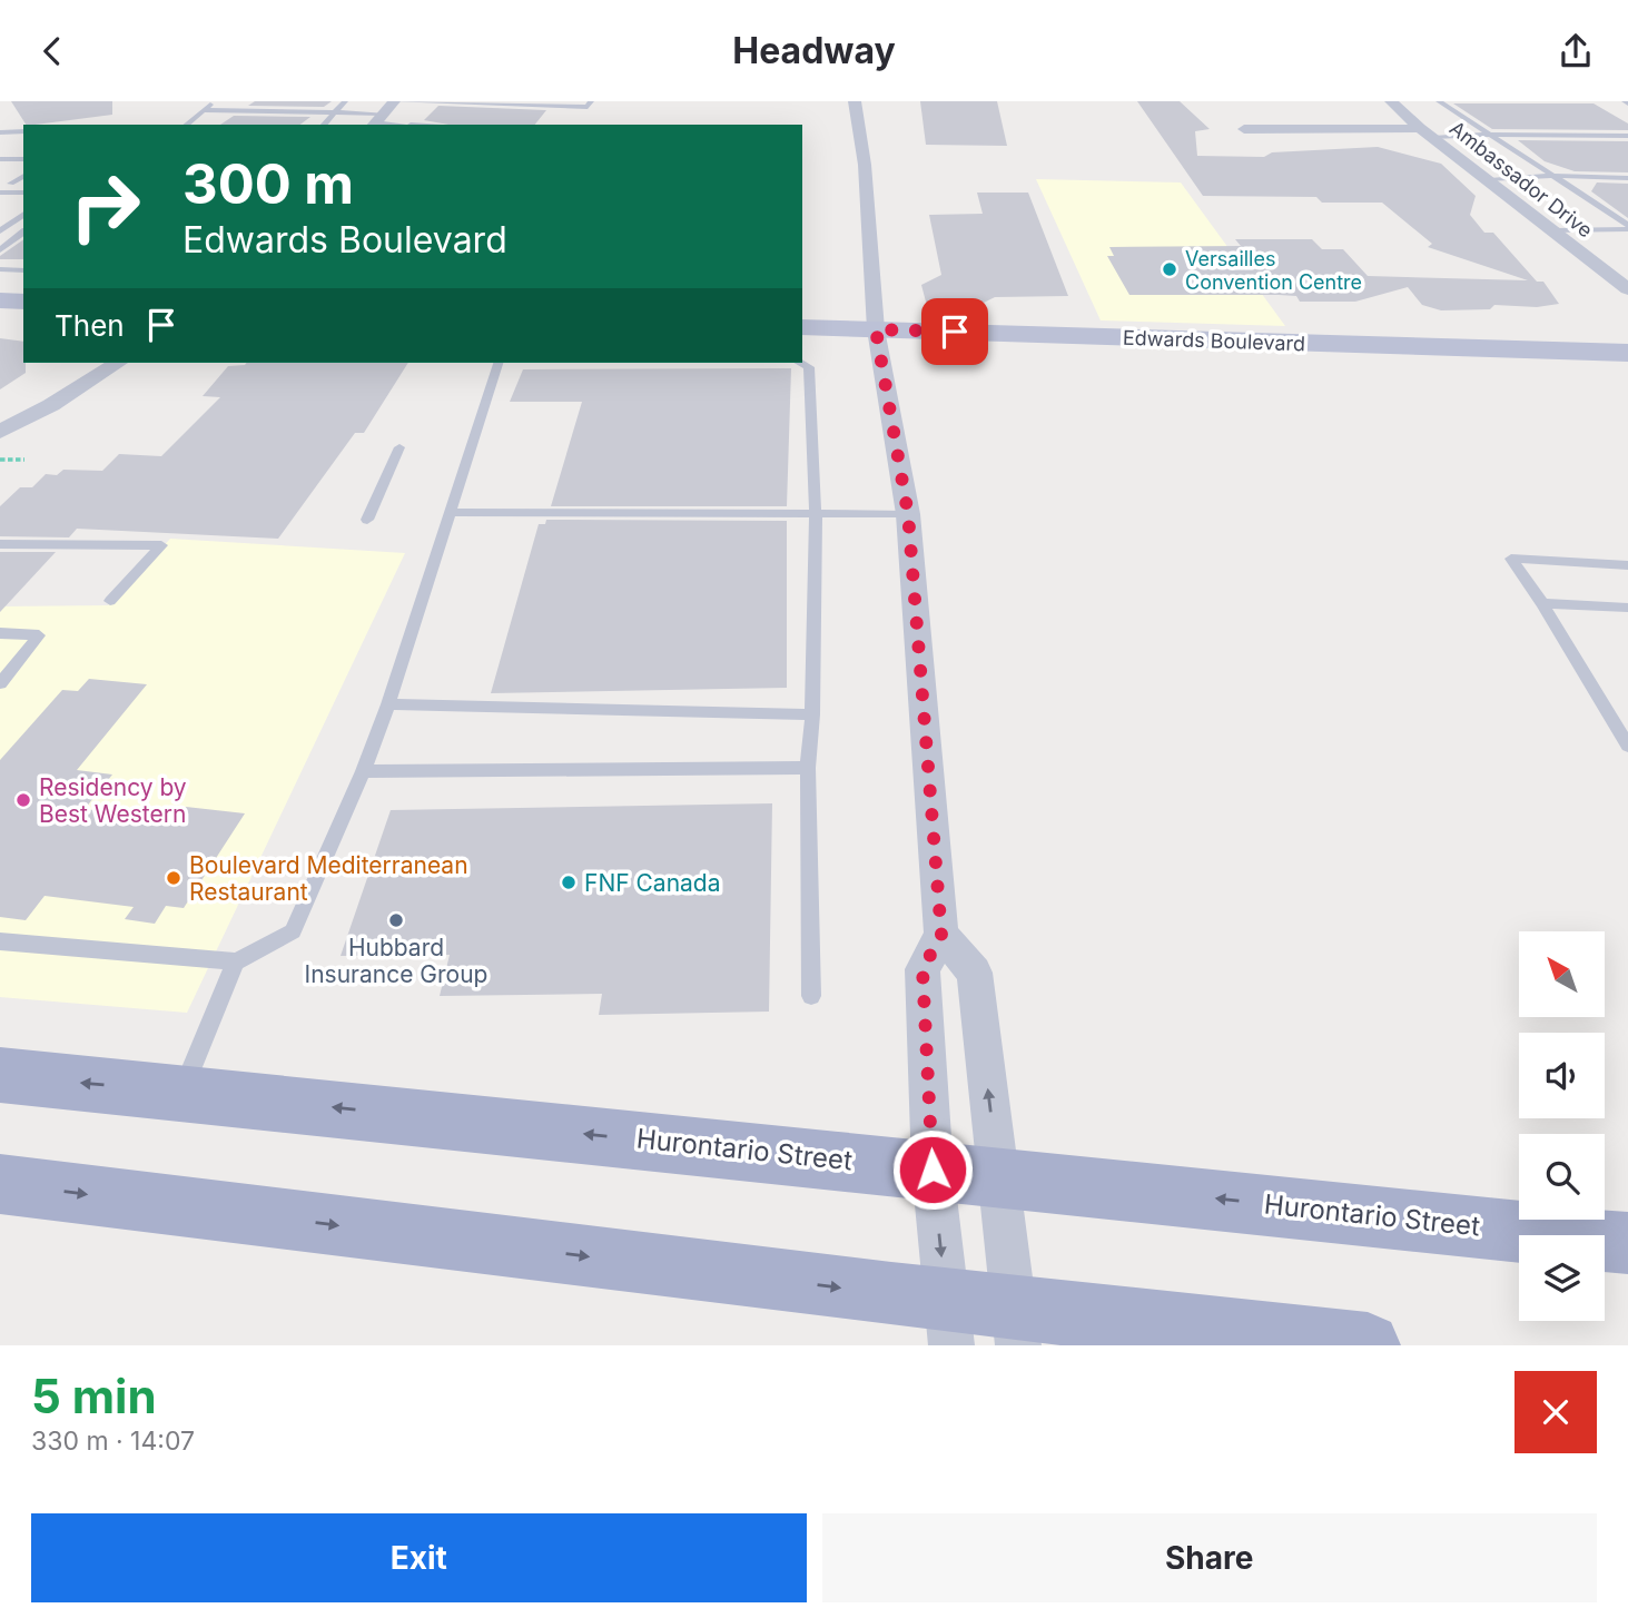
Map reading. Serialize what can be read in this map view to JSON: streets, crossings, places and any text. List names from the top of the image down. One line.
{"streets":{"main road":["Hurontario Street"],"street":["Ambassador Drive","Edwards Boulevard"]},"places":["Versailles Convention Centre","Residency by Best Western","Boulevard Mediterranean Restaurant","FNF Canada","Hubbard Insurance Group"],"north":"top left","page":{"header":"Headway","turn":["300 m","Edwards Boulevard"],"then":"Then","heading":["5 min","330 m · 14:07"],"buttons":["Exit","Share"]}}
